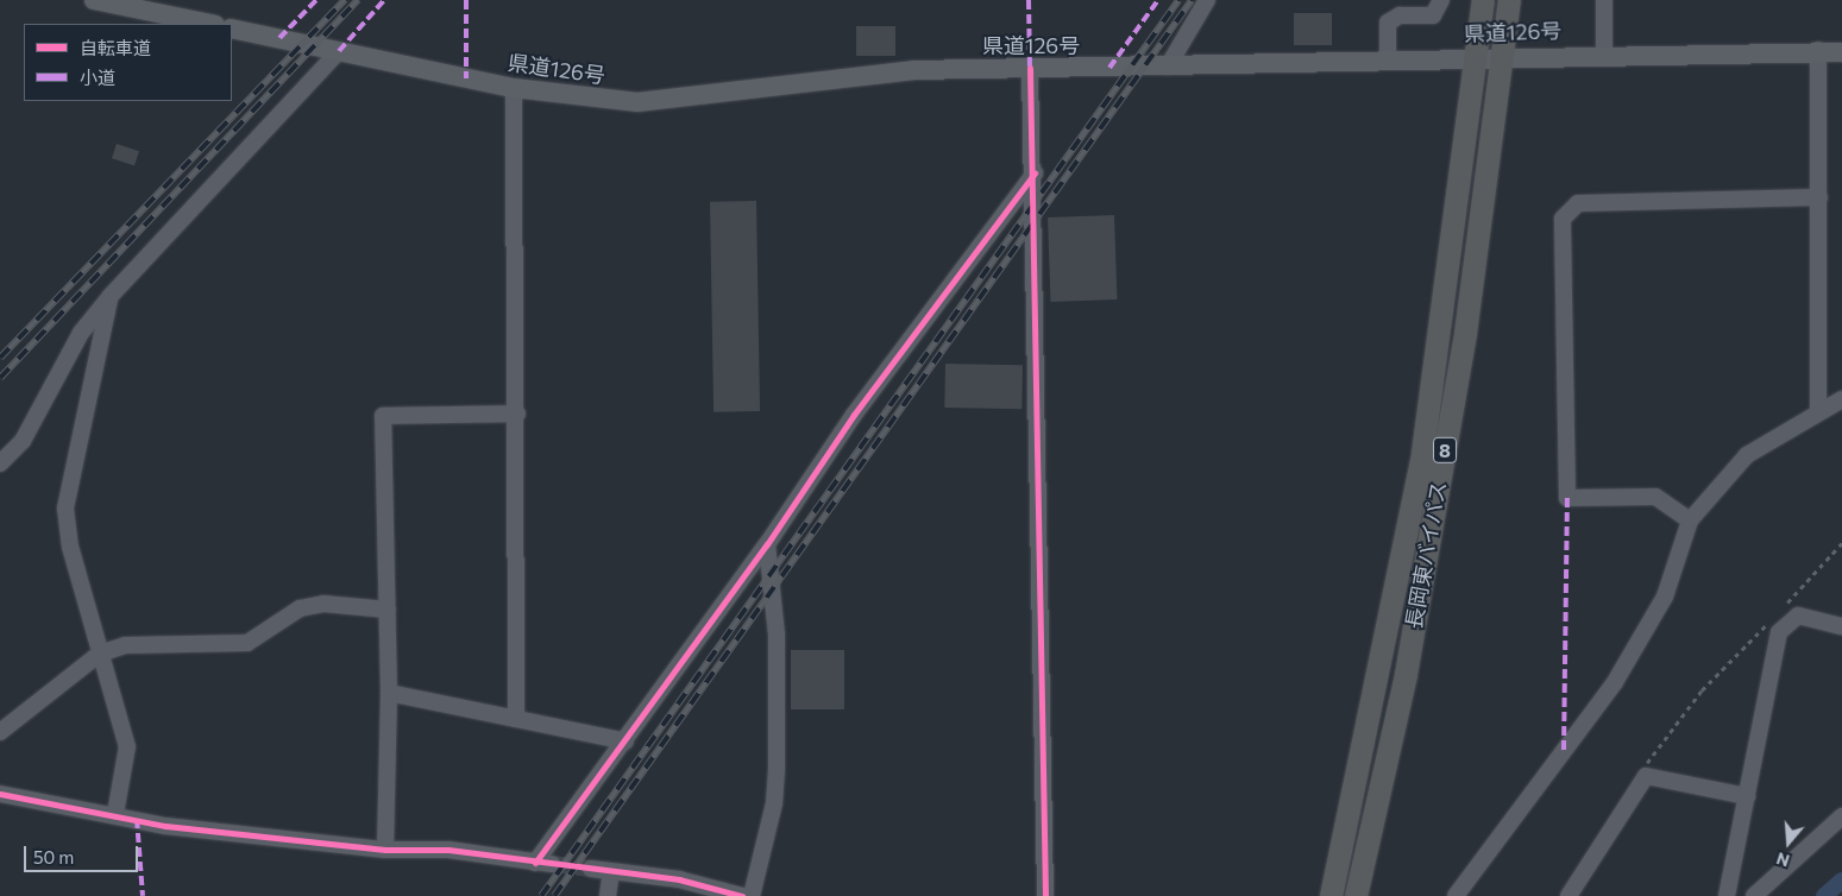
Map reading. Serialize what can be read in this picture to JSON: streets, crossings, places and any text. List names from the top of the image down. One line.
{"streets":{"highway":["8","長岡東バイパス"],"main road":["県道126号"]},"crossings":[["県道126号","長岡東バイパス"]],"legend":["自転車道","小道"],"scale_bar":"50 m","north":"bottom"}
